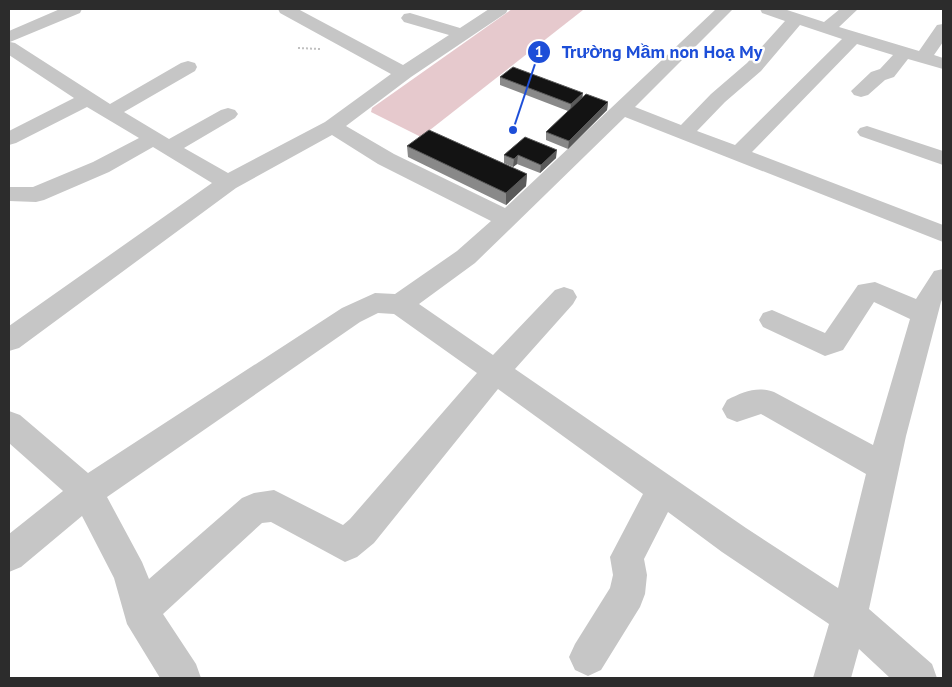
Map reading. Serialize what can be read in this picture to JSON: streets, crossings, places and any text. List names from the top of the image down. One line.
{"places":["Trường Mầm non Hoạ My"]}
